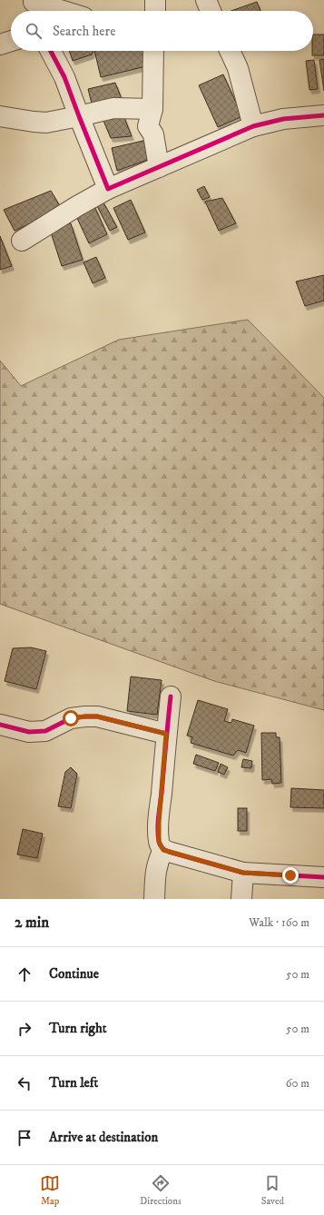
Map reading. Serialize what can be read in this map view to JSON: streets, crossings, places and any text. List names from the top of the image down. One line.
{"page":{"search":"Search here","heading":["2 min","Walk · 160 m"],"list":[["Continue","50 m"],["Turn right","50 m"],["Turn left","60 m"],"Arrive at destination"],"nav":["Map","Directions","Saved"]}}
